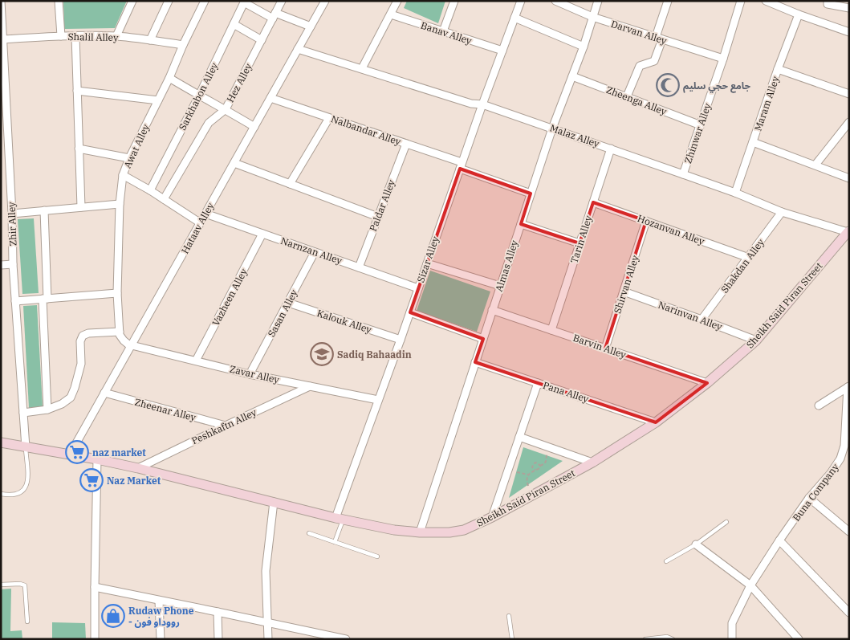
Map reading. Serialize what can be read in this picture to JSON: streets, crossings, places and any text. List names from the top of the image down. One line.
{"streets":{"street":["Darvan Alley","Banav Alley","Shalil Alley","Hez Alley","Sarkhabon Alley","Zheenga Alley","Maram Alley","Nalbandar Alley","Zhinwar Alley","Malaz Alley","Awat Alley","Paldar Alley","Zhir Alley","Hataav Alley","Hozanvan Alley","Tarin Alley","Narnzan Alley","Sizar Alley","Almas Alley","Shakdan Alley","Shirvan Alley","Vazheen Alley","Sheikh Said Piran Street","Sasan Alley","Narinvan Alley","Kalouk Alley","Barvin Alley","Zavar Alley","Pana Alley","Zheenar Alley","Peshkaftn Alley","Buna Company"]},"crossings":[["Darvan Alley","Zhinwar Alley"],["Darvan Alley","Almas Alley"],["Banav Alley","Sizar Alley"],["Shalil Alley","Awat Alley"],["Shalil Alley","Zhir Alley"],["Zheenga Alley","Zhinwar Alley"],["Zheenga Alley","Almas Alley"],["Maram Alley","Malaz Alley"],["Nalbandar Alley","Paldar Alley"],["Nalbandar Alley","Hataav Alley"],["Nalbandar Alley","Sizar Alley"],["Nalbandar Alley","Almas Alley"],["Zhinwar Alley","Malaz Alley"],["Malaz Alley","Hataav Alley"],["Malaz Alley","Tarin Alley"],["Malaz Alley","Sizar Alley"],["Malaz Alley","Almas Alley"],["Malaz Alley","Shakdan Alley"],["Malaz Alley","Sheikh Said Piran Street"],["Paldar Alley","Narnzan Alley"],["Zhir Alley","Sheikh Said Piran Street"],["Hataav Alley","Narnzan Alley"],["Hataav Alley","Sheikh Said Piran Street"],["Hataav Alley","Zavar Alley"],["Hataav Alley","Zheenar Alley"],["Hozanvan Alley","Tarin Alley"],["Hozanvan Alley","Shakdan Alley"],["Hozanvan Alley","Shirvan Alley"],["Tarin Alley","Barvin Alley"],["Narnzan Alley","Sizar Alley"],["Narnzan Alley","Vazheen Alley"],["Narnzan Alley","Sasan Alley"],["Sizar Alley","Sheikh Said Piran Street"],["Sizar Alley","Kalouk Alley"],["Sizar Alley","Zavar Alley"],["Almas Alley","Sheikh Said Piran Street"],["Almas Alley","Barvin Alley"],["Almas Alley","Pana Alley"],["Shakdan Alley","Narinvan Alley"],["Shirvan Alley","Narinvan Alley"],["Shirvan Alley","Barvin Alley"],["Vazheen Alley","Zavar Alley"],["Sheikh Said Piran Street","Narinvan Alley"],["Sheikh Said Piran Street","Barvin Alley"],["Sheikh Said Piran Street","Pana Alley"],["Sheikh Said Piran Street","Peshkaftn Alley"],["Sasan Alley","Kalouk Alley"],["Sasan Alley","Zavar Alley"],["Zavar Alley","Peshkaftn Alley"],["Zheenar Alley","Peshkaftn Alley"]],"places":{"mosque":["جامع حجي سليم"],"school or university":["Sadiq Bahaadin"],"supermarket":["naz market","Naz Market"],"shop":["Rudaw Phone - رووداو فون"]}}
